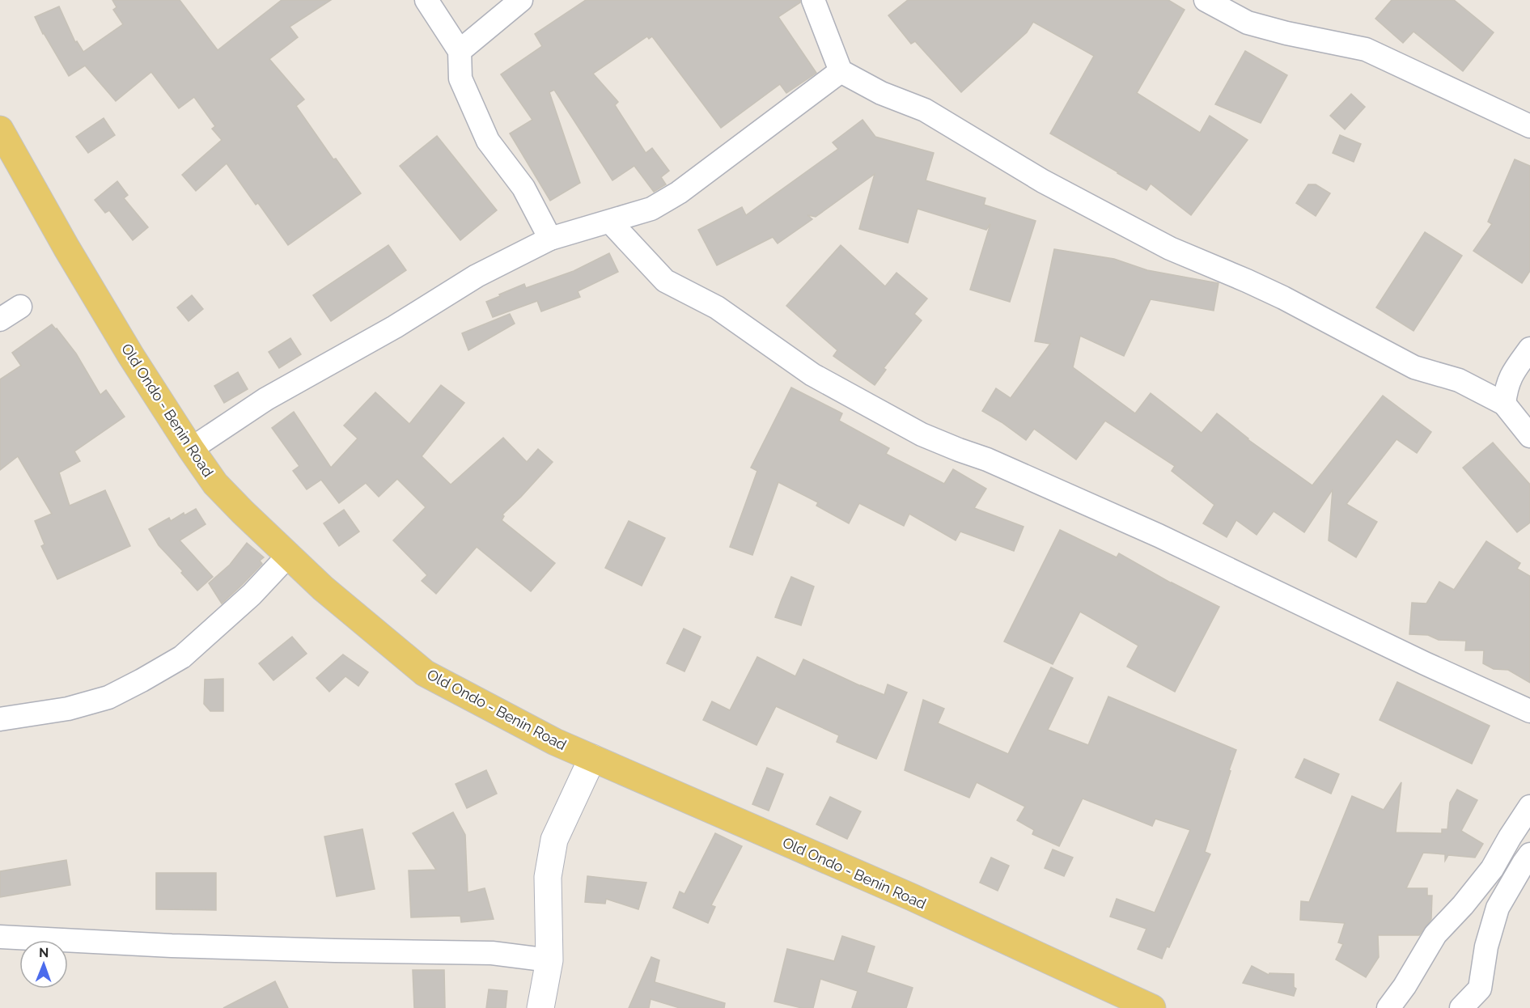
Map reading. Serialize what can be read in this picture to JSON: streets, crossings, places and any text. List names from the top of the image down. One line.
{"streets":{"main road":["Old Ondo - Benin Road"]},"north":"top"}
